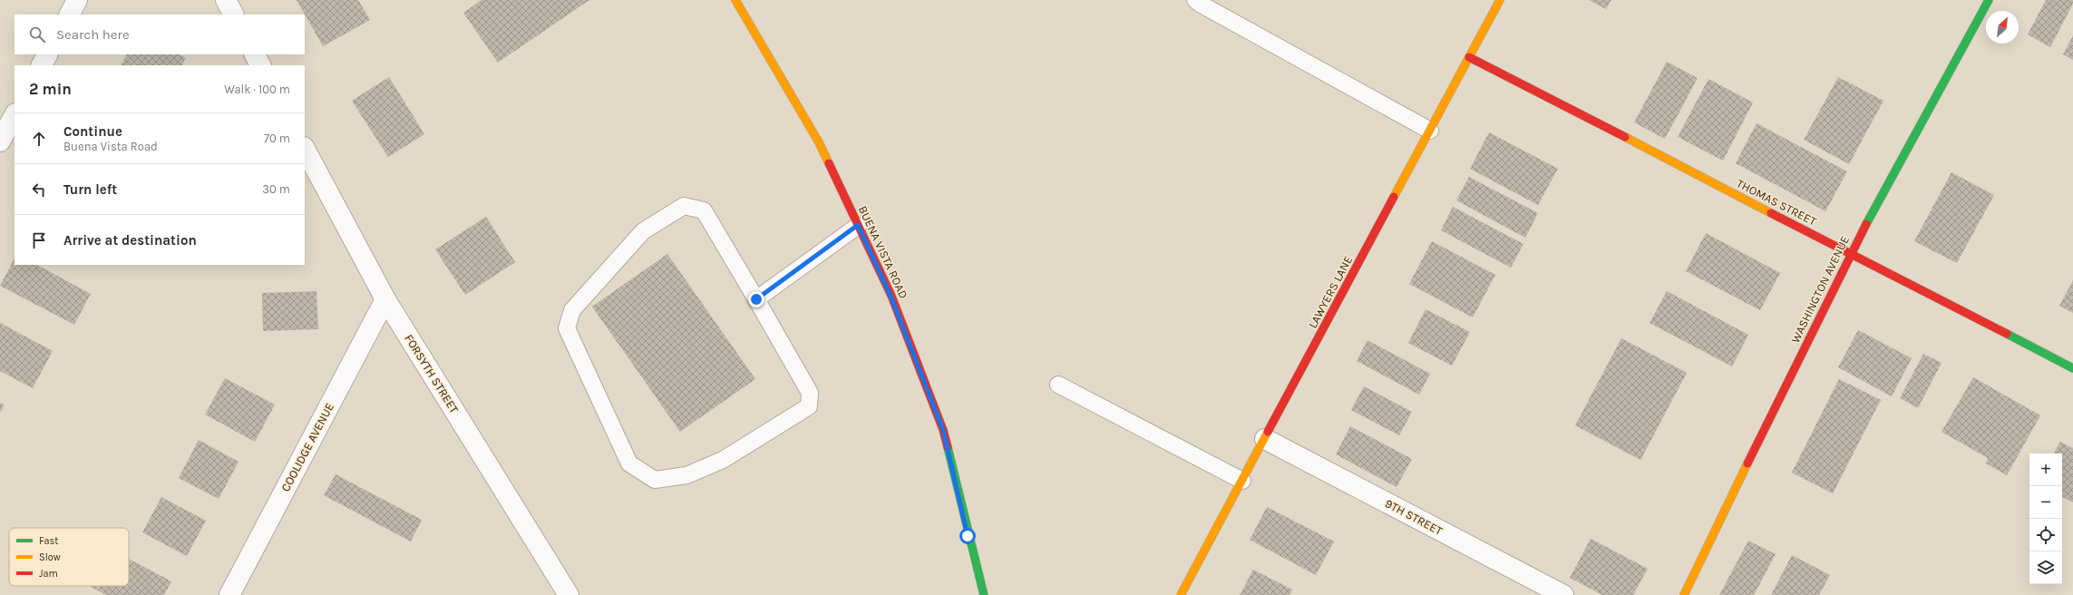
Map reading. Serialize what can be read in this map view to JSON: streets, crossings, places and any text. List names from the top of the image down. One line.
{"streets":{"street":["THOMAS STREET","BUENA VISTA ROAD","WASHINGTON AVENUE","LAWYERS LANE","FORSYTH STREET","COOLIDGE AVENUE","9TH STREET"]},"crossings":[["THOMAS STREET","WASHINGTON AVENUE"],["THOMAS STREET","LAWYERS LANE"],["LAWYERS LANE","9TH STREET"],["FORSYTH STREET","COOLIDGE AVENUE"]],"legend":["Fast","Slow","Jam"],"north":"top right","page":{"search":"Search here","heading":["2 min","Walk · 100 m"],"list":[["Continue","Buena Vista Road","70 m"],["Turn left","30 m"],"Arrive at destination"],"map_buttons":["+","−"]}}
